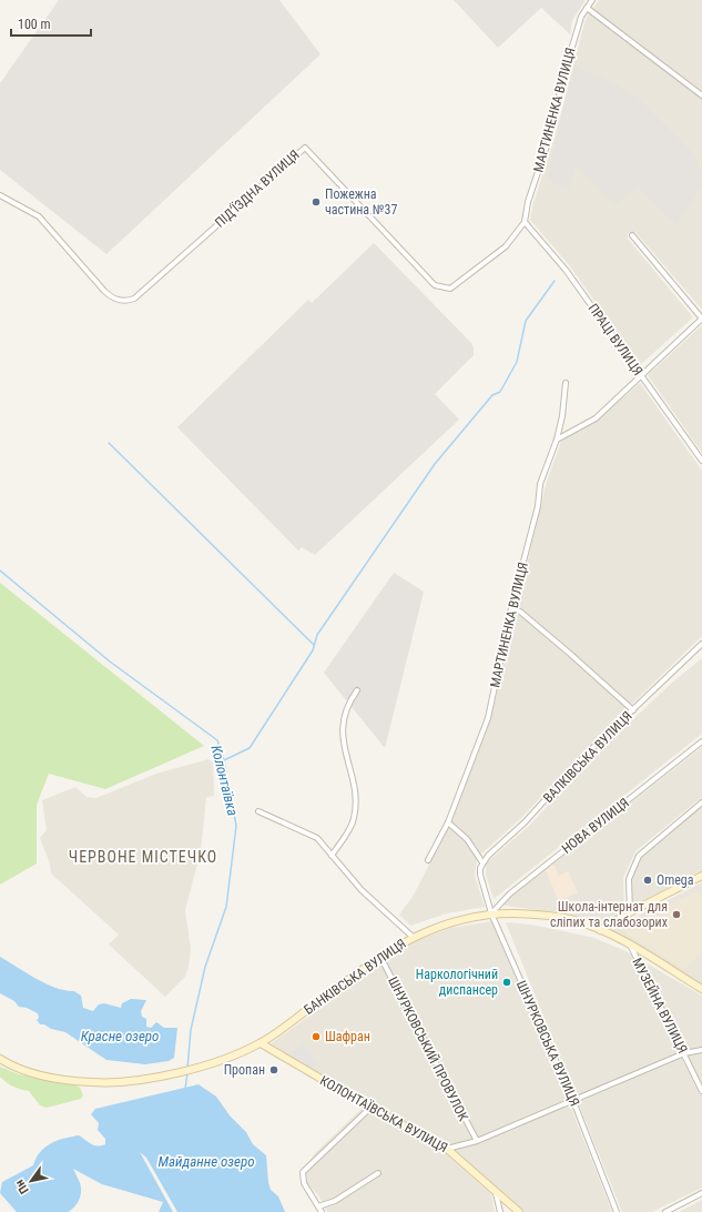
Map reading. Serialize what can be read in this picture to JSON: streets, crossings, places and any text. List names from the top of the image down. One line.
{"streets":{"main road":["БАНКІВСЬКА ВУЛИЦЯ","КОЛОНТАЇВСЬКА ВУЛИЦЯ"],"street":["МАРТИНЕНКА ВУЛИЦЯ","ПІД’ЇЗДНА ВУЛИЦЯ","ПРАЦІ ВУЛИЦЯ","ВАЛКІВСЬКА ВУЛИЦЯ","НОВА ВУЛИЦЯ","МУЗЕЙНА ВУЛИЦЯ","ШНУРКОВСЬКА ВУЛИЦЯ","ШНУРКОВСЬКИЙ ПРОВУЛОК"]},"crossings":[["МАРТИНЕНКА ВУЛИЦЯ","ПІД’ЇЗДНА ВУЛИЦЯ"],["МАРТИНЕНКА ВУЛИЦЯ","ПРАЦІ ВУЛИЦЯ"],["ПІД’ЇЗДНА ВУЛИЦЯ","ПРАЦІ ВУЛИЦЯ"],["ВАЛКІВСЬКА ВУЛИЦЯ","ШНУРКОВСЬКА ВУЛИЦЯ"],["НОВА ВУЛИЦЯ","БАНКІВСЬКА ВУЛИЦЯ"],["НОВА ВУЛИЦЯ","ШНУРКОВСЬКА ВУЛИЦЯ"],["БАНКІВСЬКА ВУЛИЦЯ","МУЗЕЙНА ВУЛИЦЯ"],["БАНКІВСЬКА ВУЛИЦЯ","ШНУРКОВСЬКА ВУЛИЦЯ"],["БАНКІВСЬКА ВУЛИЦЯ","ШНУРКОВСЬКИЙ ПРОВУЛОК"],["БАНКІВСЬКА ВУЛИЦЯ","КОЛОНТАЇВСЬКА ВУЛИЦЯ"]],"districts":["ЧЕРВОНЕ МІСТЕЧКО"],"water":["Колонтаївка","Красне озеро","Майданне озеро"],"places":["Пожежна частина №37","Omega","Школа-інтернат для сліпих та слабозорих","Наркологічний диспансер","Шафран","Пропан"],"scale_bar":"100 m","north":"bottom left"}
